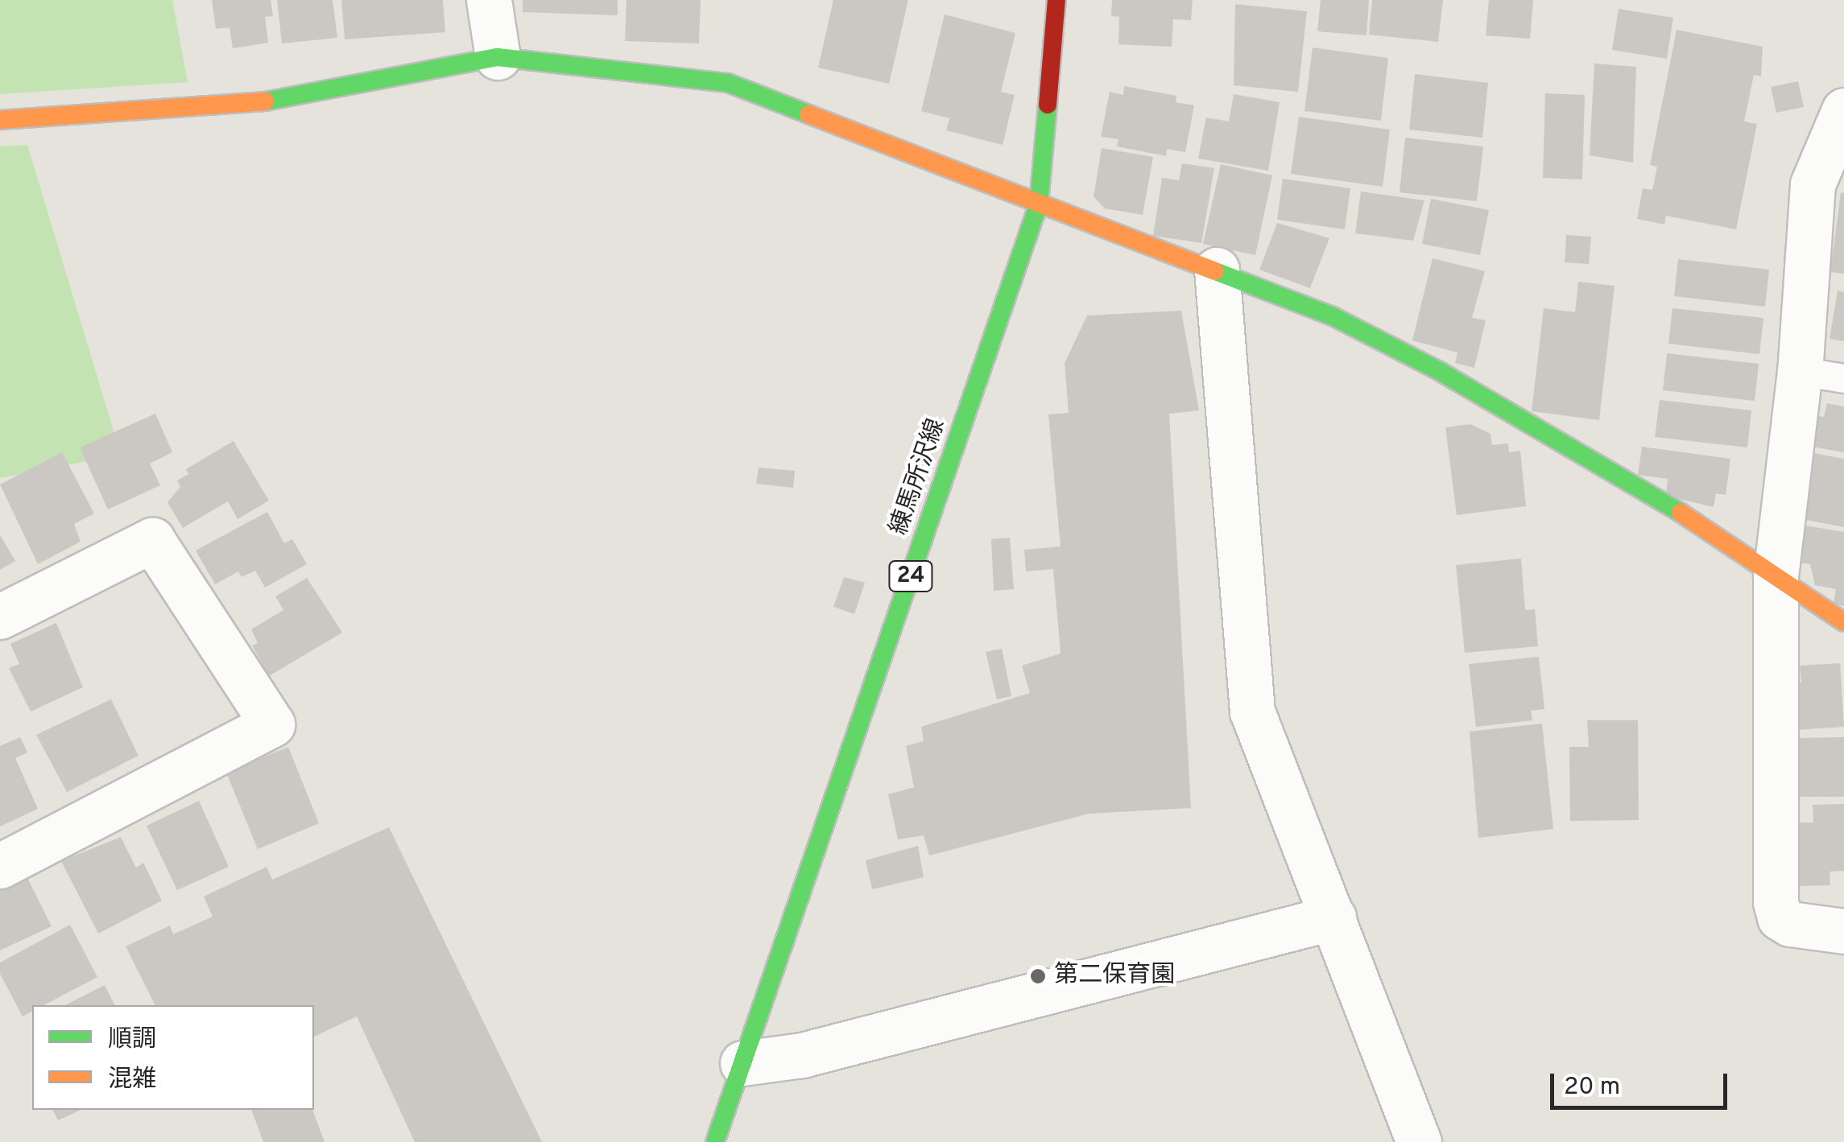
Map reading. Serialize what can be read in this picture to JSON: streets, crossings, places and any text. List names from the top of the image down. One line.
{"streets":{"street":["練馬所沢線","24"]},"places":["第二保育園"],"legend":["順調","混雑"],"scale_bar":"20 m"}
